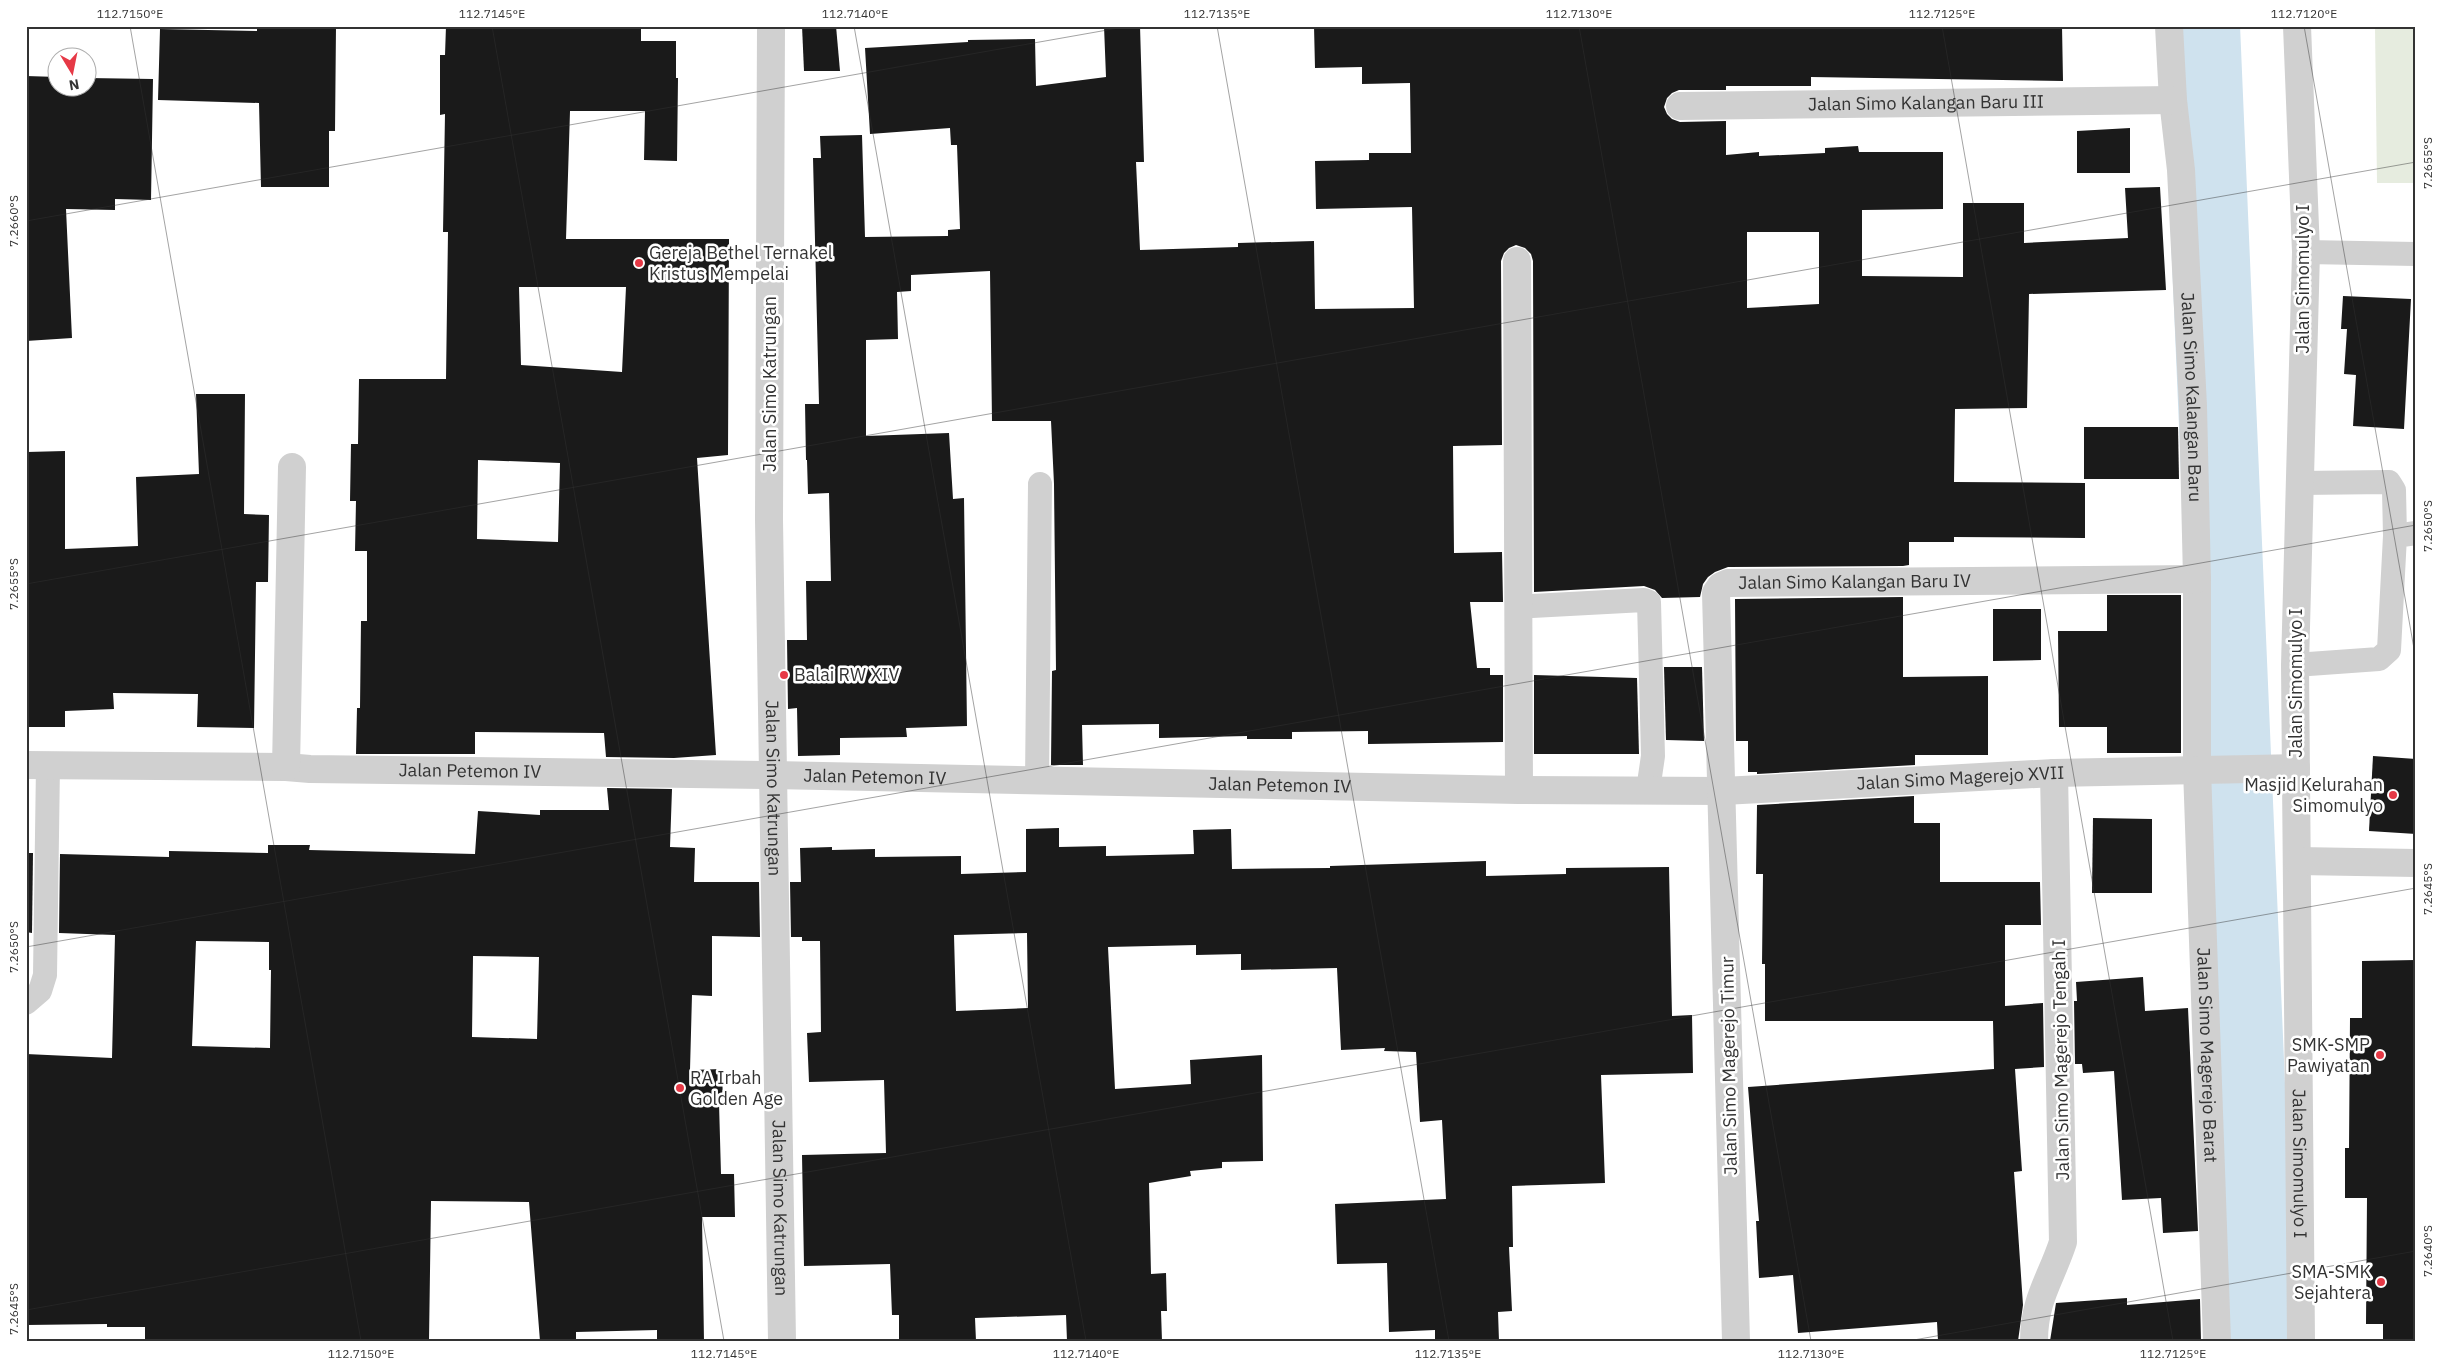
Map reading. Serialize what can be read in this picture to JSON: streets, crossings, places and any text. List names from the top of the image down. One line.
{"streets":{"street":["Jalan Simo Kalangan Baru III","Jalan Simomulyo I","Jalan Simo Katrungan","Jalan Simo Kalangan Baru","Jalan Simo Kalangan Baru IV","Jalan Petemon IV","Jalan Simo Magerejo XVII","Jalan Simo Magerejo Barat","Jalan Simo Magerejo Tengah I","Jalan Simo Magerejo Timur"]},"crossings":[["Jalan Simo Kalangan Baru III","Jalan Simo Kalangan Baru"],["Jalan Simomulyo I","Jalan Simo Magerejo XVII"],["Jalan Simo Katrungan","Jalan Petemon IV"],["Jalan Simo Kalangan Baru","Jalan Simo Kalangan Baru IV"],["Jalan Simo Kalangan Baru","Jalan Simo Magerejo XVII"],["Jalan Simo Kalangan Baru","Jalan Simo Magerejo Barat"],["Jalan Simo Kalangan Baru IV","Jalan Petemon IV"],["Jalan Simo Kalangan Baru IV","Jalan Simo Magerejo XVII"],["Jalan Simo Kalangan Baru IV","Jalan Simo Magerejo Timur"],["Jalan Petemon IV","Jalan Simo Magerejo XVII"],["Jalan Petemon IV","Jalan Simo Magerejo Timur"],["Jalan Simo Magerejo XVII","Jalan Simo Magerejo Barat"],["Jalan Simo Magerejo XVII","Jalan Simo Magerejo Tengah I"],["Jalan Simo Magerejo XVII","Jalan Simo Magerejo Timur"]],"places":["Gereja Bethel Ternakel Kristus Mempelai","Balai RW XIV","Masjid Kelurahan Simomulyo","SMK-SMP Pawiyatan","RA Irbah Golden Age","SMA-SMK Sejahtera"],"north":"bottom","coordinates":["112.7150°E","112.7145°E","112.7140°E","112.7135°E","112.7130°E","112.7125°E","112.7120°E","7.2655°S","7.2660°S","7.2650°S","7.2645°S","7.2640°S"]}
